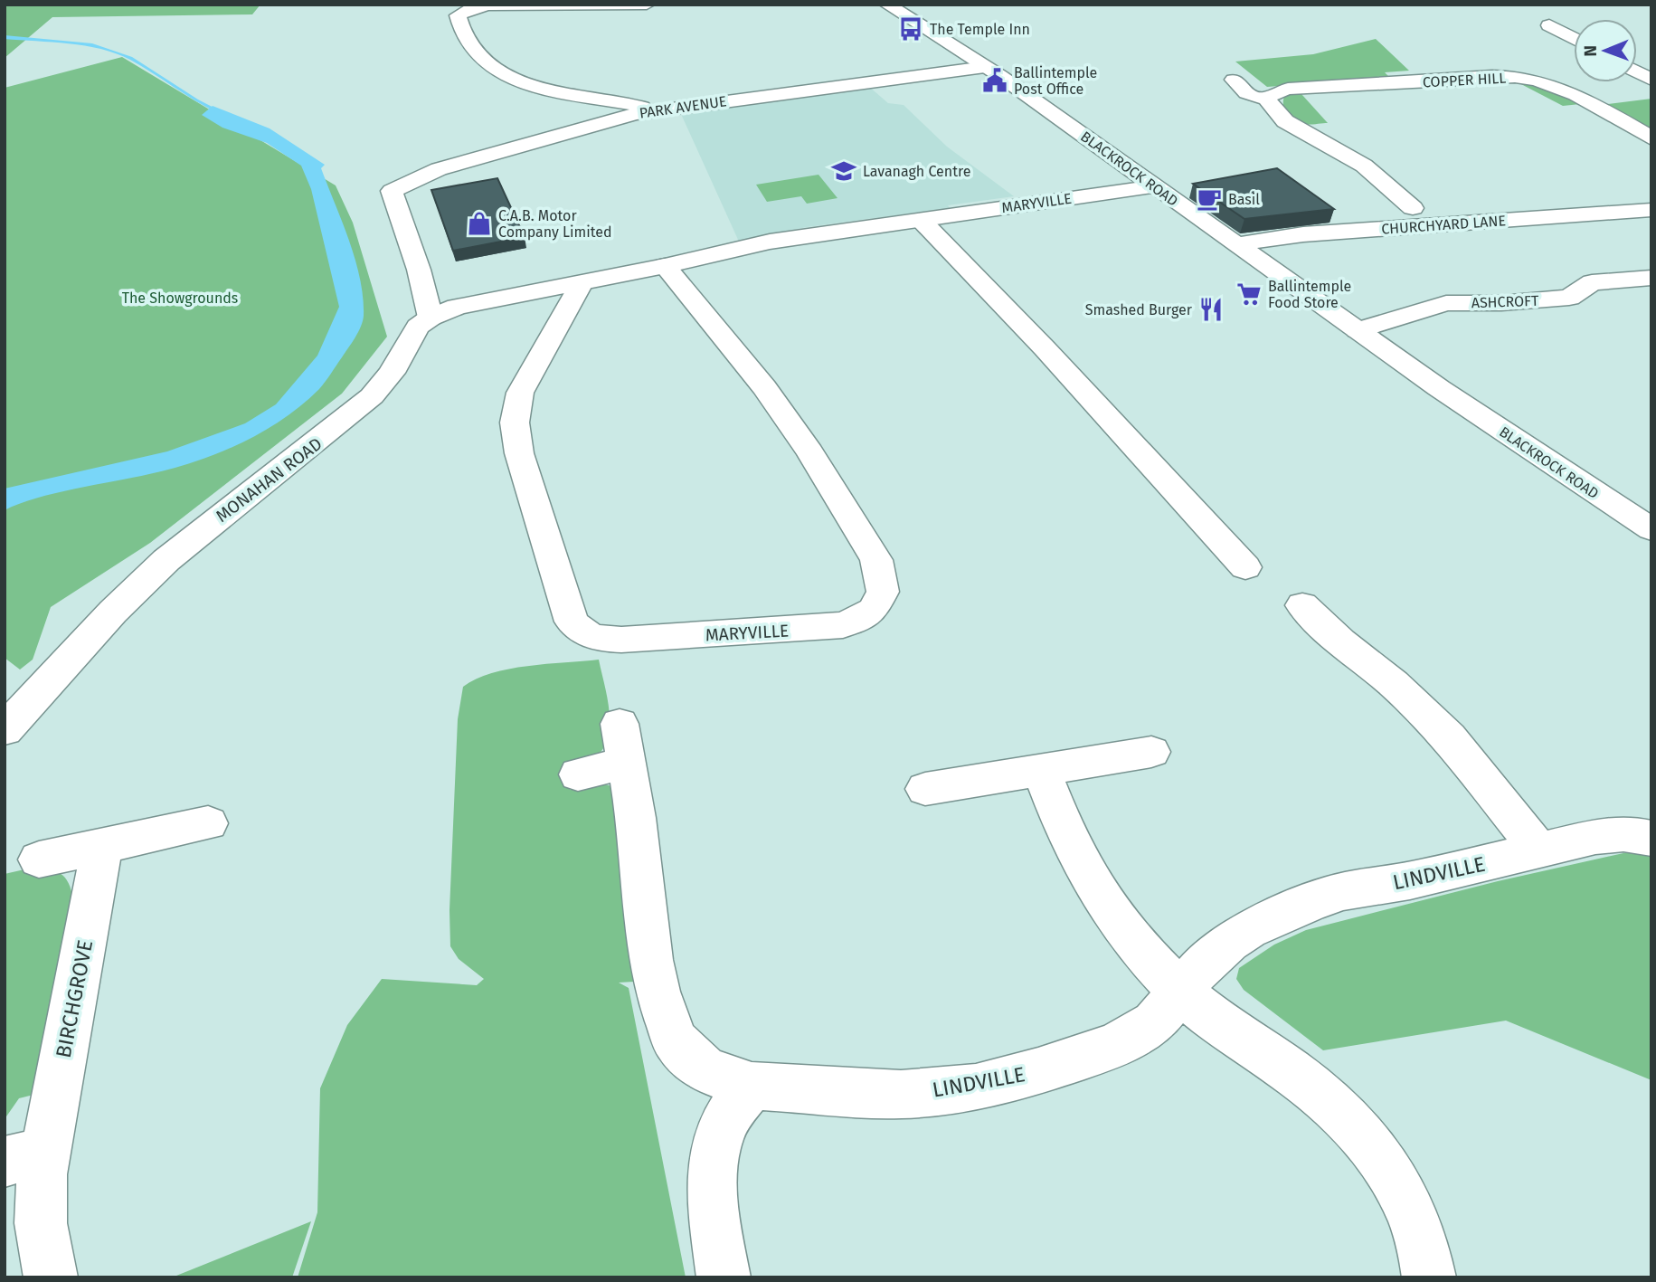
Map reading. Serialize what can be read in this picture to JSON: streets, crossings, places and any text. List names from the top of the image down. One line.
{"streets":{"street":["COPPER HILL","PARK AVENUE","BLACKROCK ROAD","MARYVILLE","CHURCHYARD LANE","ASHCROFT","MONAHAN ROAD","LINDVILLE","BIRCHGROVE"]},"crossings":[["PARK AVENUE","BLACKROCK ROAD"],["PARK AVENUE","MARYVILLE"],["PARK AVENUE","MONAHAN ROAD"],["BLACKROCK ROAD","MARYVILLE"],["BLACKROCK ROAD","CHURCHYARD LANE"],["BLACKROCK ROAD","ASHCROFT"],["MARYVILLE","MONAHAN ROAD"]],"parks":["The Showgrounds"],"places":{"bus stop":["The Temple Inn"],"public building":["Ballintemple Post Office"],"school or university":["Lavanagh Centre"],"cafe":["Basil"],"shop":["C.A.B. Motor Company Limited"],"supermarket":["Ballintemple Food Store"],"restaurant":["Smashed Burger"]},"north":"left"}
